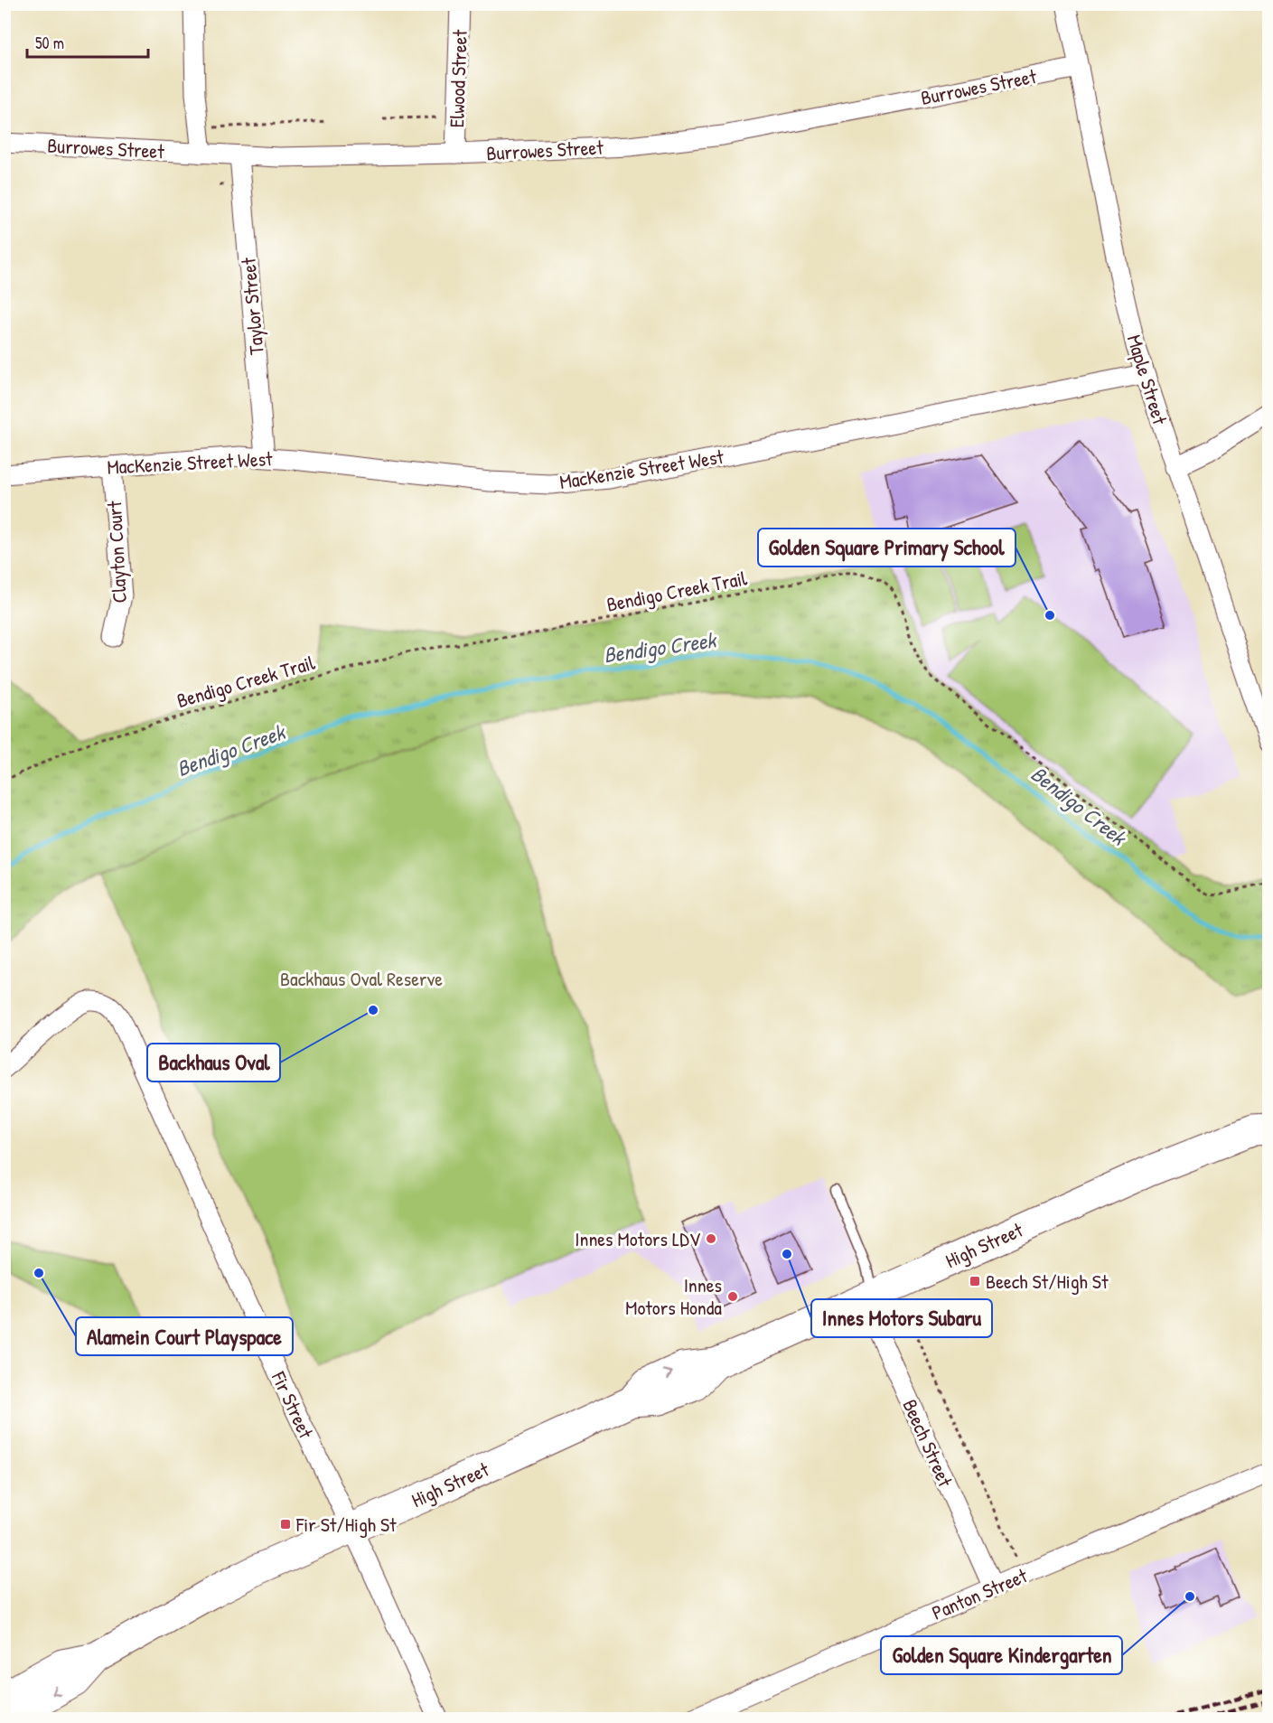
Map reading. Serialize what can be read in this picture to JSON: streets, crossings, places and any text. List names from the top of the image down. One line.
{"streets":{"highway":["High Street"],"street":["Elwood Street","Burrowes Street","Taylor Street","Maple Street","MacKenzie Street West","Clayton Court","Fir Street","Beech Street","Panton Street"],"path":["Bendigo Creek Trail"]},"crossings":[["Elwood Street","Burrowes Street"],["Burrowes Street","Taylor Street"],["Burrowes Street","Maple Street"],["Taylor Street","MacKenzie Street West"],["Maple Street","MacKenzie Street West"],["MacKenzie Street West","Clayton Court"],["High Street","Fir Street"],["High Street","Beech Street"],["Beech Street","Panton Street"]],"water":["Bendigo Creek"],"parks":["Backhaus Oval Reserve"],"places":{"other":["Golden Square Primary School","Backhaus Oval","Innes Motors LDV","Innes Motors Subaru","Alamein Court Playspace","Innes Motors Honda","Golden Square Kindergarten"],"transit":["Beech St/High St","Fir St/High St"]},"scale_bar":"50 m"}
